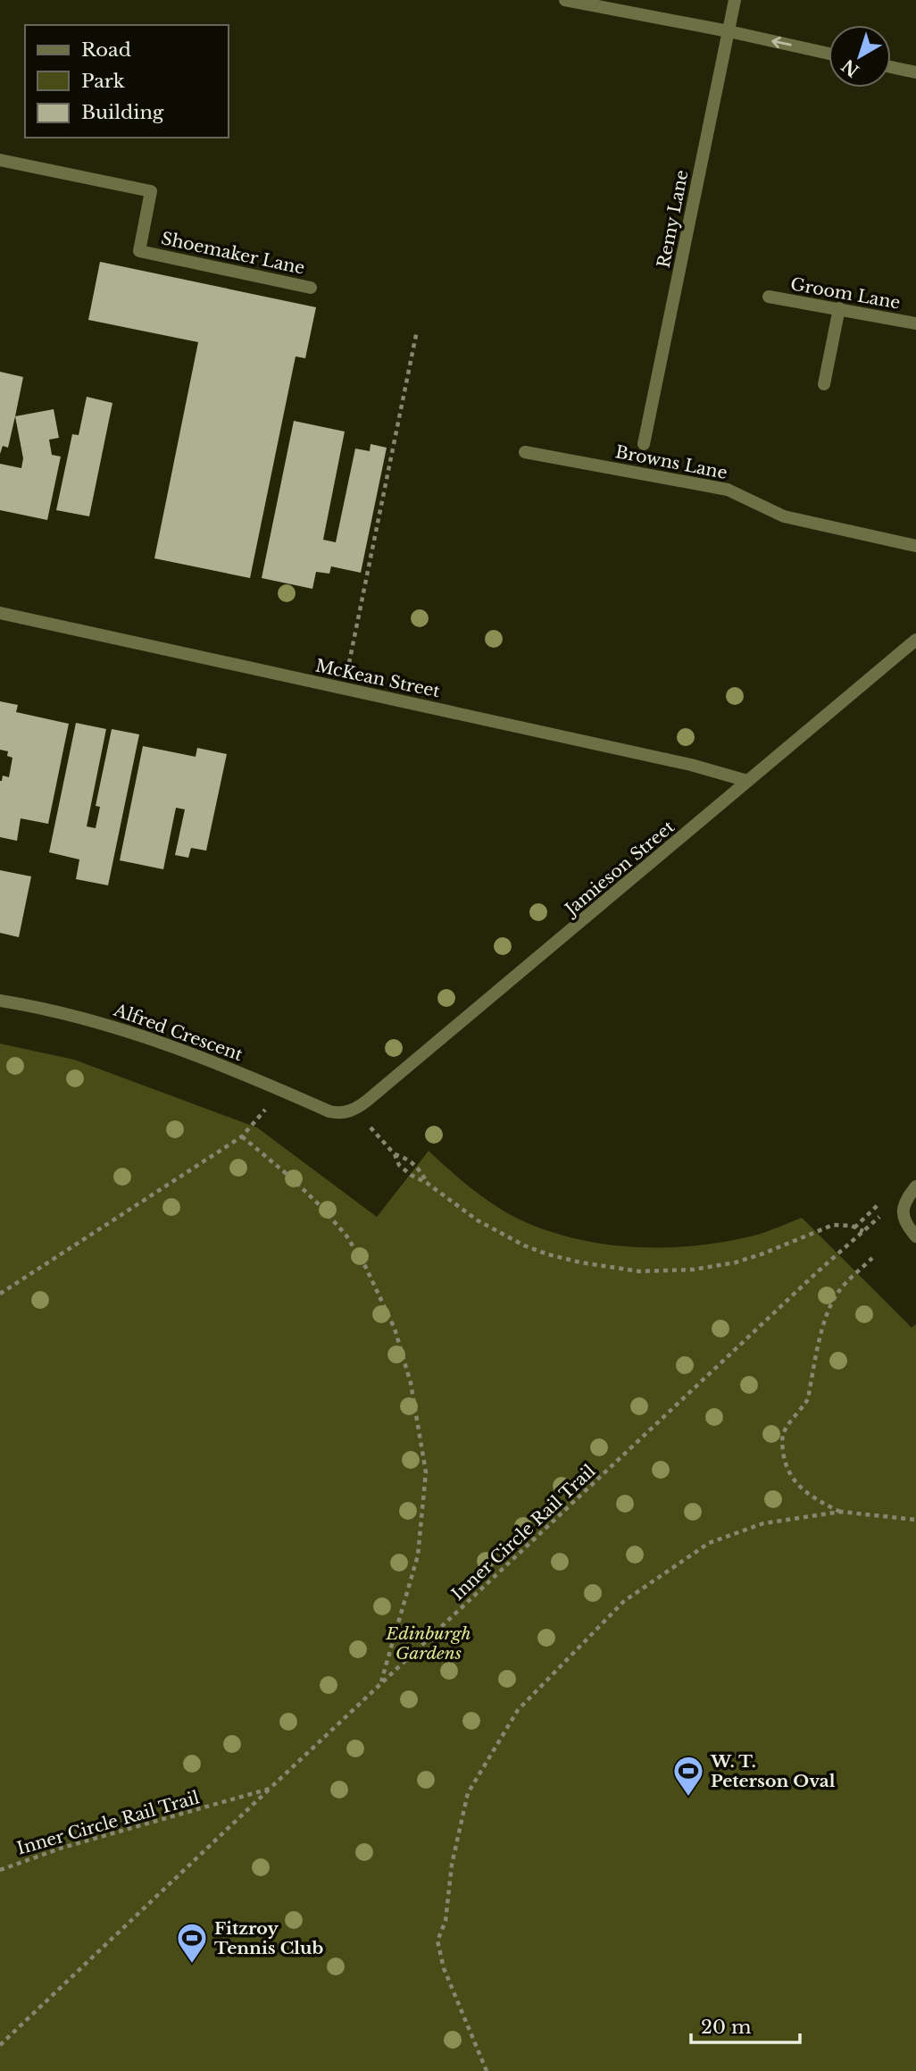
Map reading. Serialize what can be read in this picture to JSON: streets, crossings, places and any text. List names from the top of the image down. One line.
{"streets":{"street":["Remy Lane","Shoemaker Lane","Groom Lane","Browns Lane","McKean Street","Jamieson Street","Alfred Crescent"],"path":["Inner Circle Rail Trail"]},"crossings":[["McKean Street","Jamieson Street"],["Jamieson Street","Alfred Crescent"]],"parks":["Edinburgh Gardens"],"places":{"sports":["W. T. Peterson Oval","Fitzroy Tennis Club"]},"legend":["Road","Park","Building"],"scale_bar":"20 m","north":"bottom left"}
